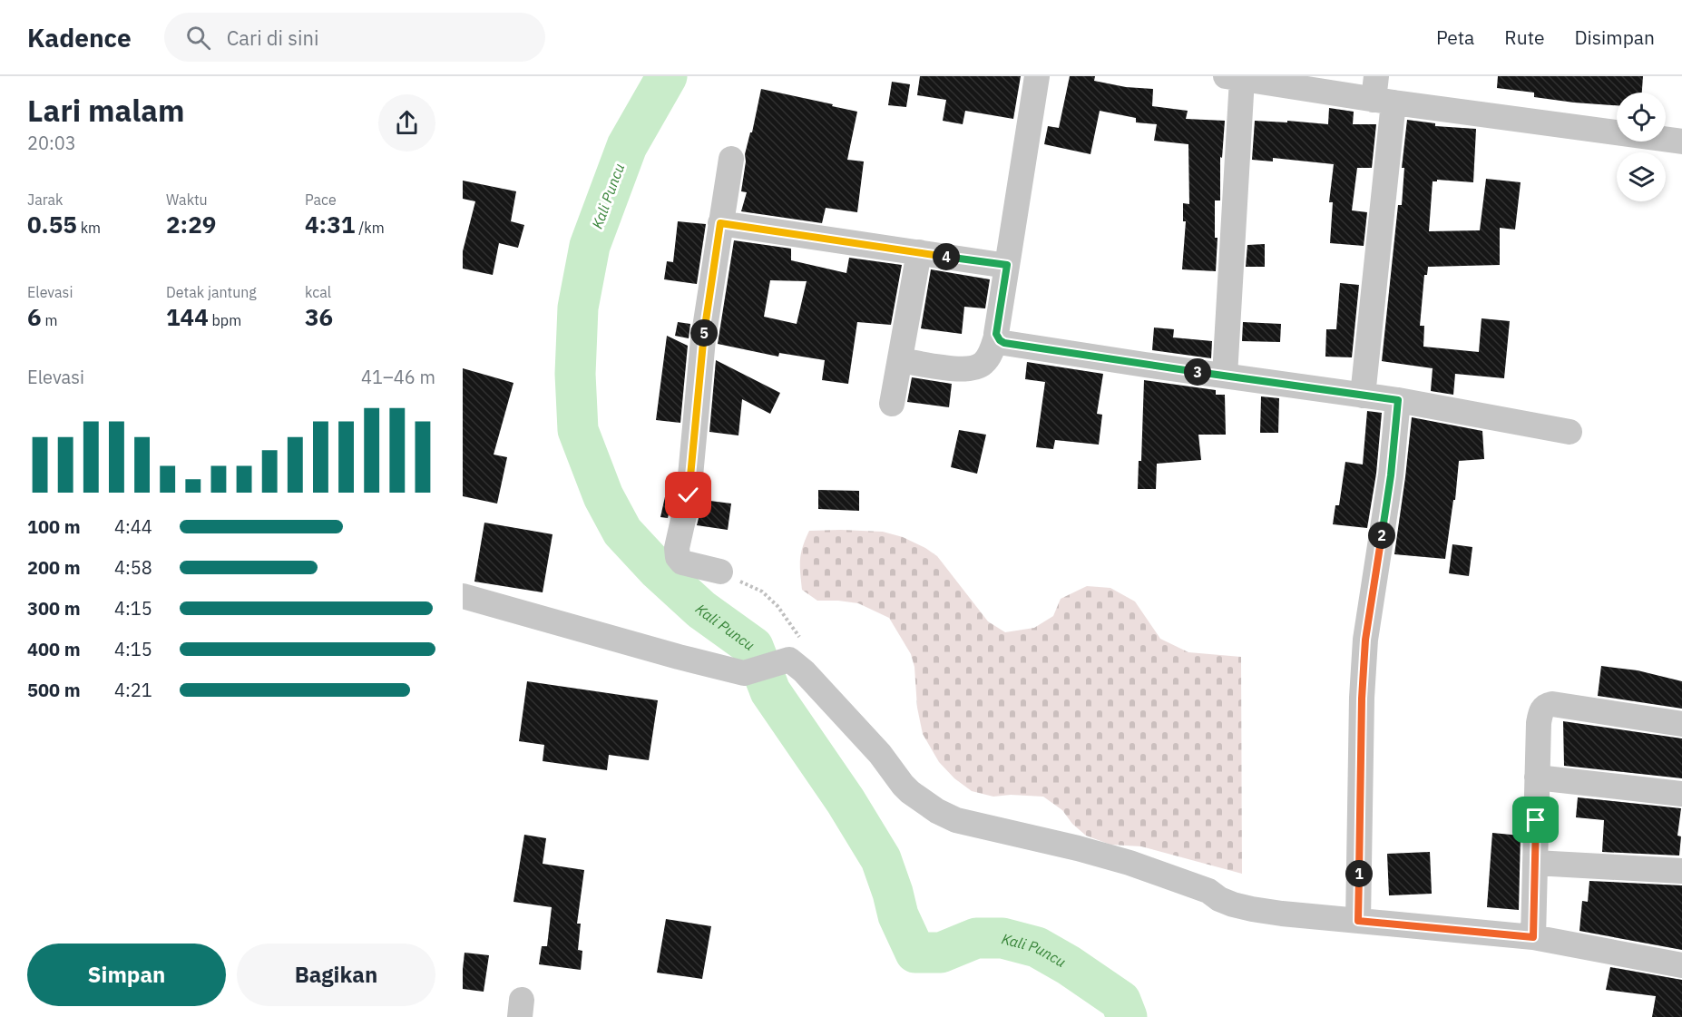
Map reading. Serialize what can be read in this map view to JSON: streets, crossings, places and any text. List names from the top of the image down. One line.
{"water":["Kali Puncu"],"page":{"header":"Kadence","search":"Cari di sini","nav":["Peta","Rute","Disimpan"],"heading":["Lari malam","20:03"],"stats":[["Jarak","0.55 km"],["Waktu","2:29"],["Pace","4:31 /km"],["Elevasi","6 m"],["Detak jantung","144 bpm"],["kcal","36"]],"pins":["4","5","3","2","1"],"chart":["Elevasi","41–46 m"],"list":[{"name":"100 m","note":"4:44"},{"name":"200 m","note":"4:58"},{"name":"300 m","note":"4:15"},{"name":"400 m","note":"4:15"},{"name":"500 m","note":"4:21"}],"buttons":["Simpan","Bagikan"]}}
